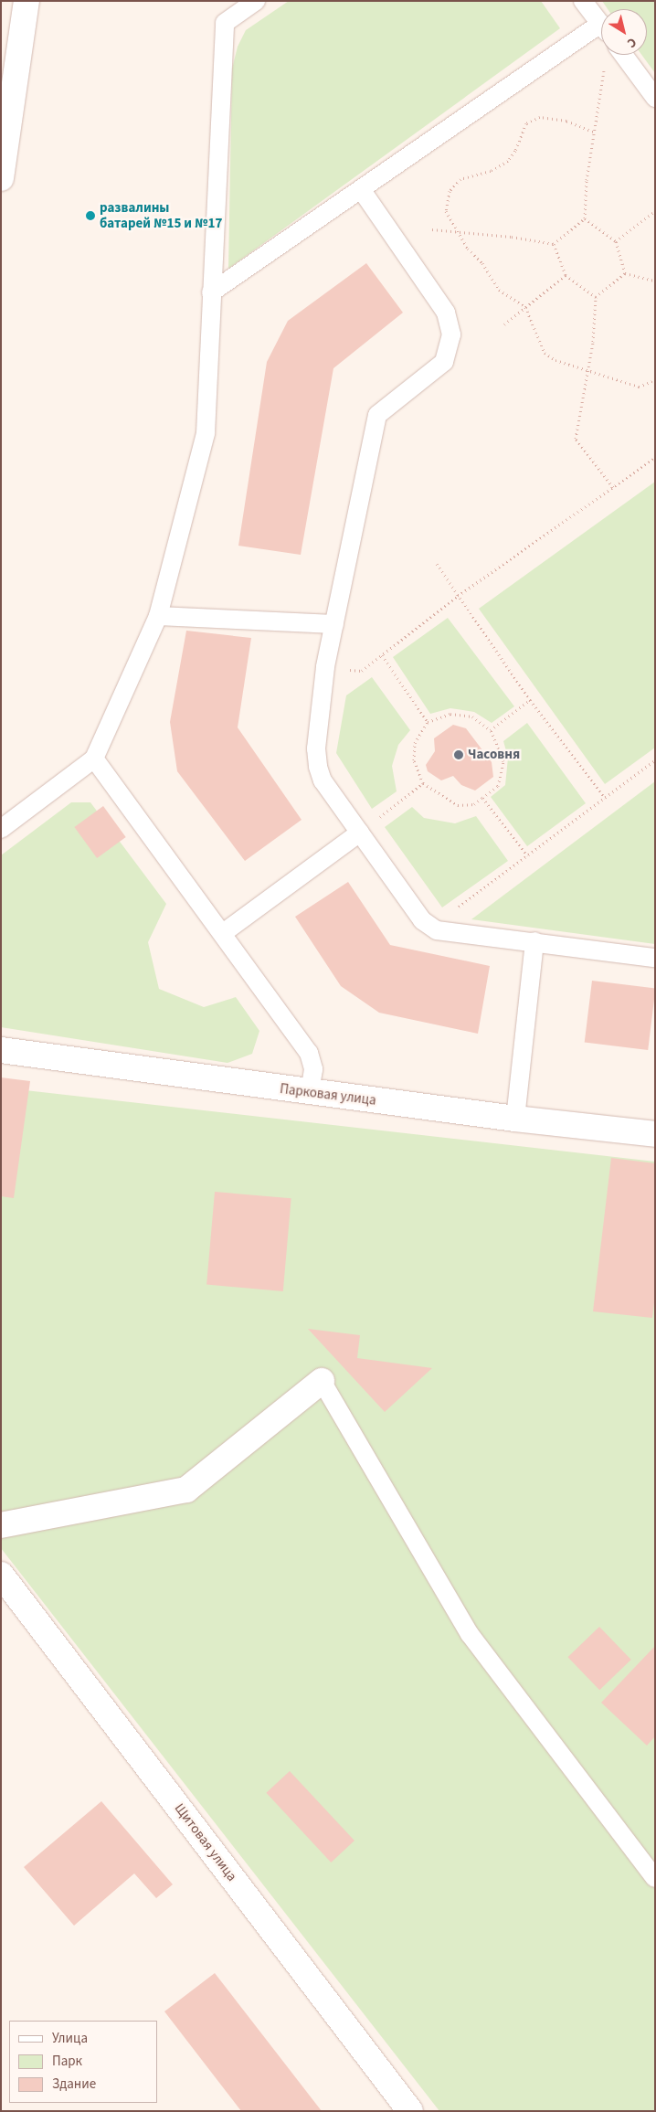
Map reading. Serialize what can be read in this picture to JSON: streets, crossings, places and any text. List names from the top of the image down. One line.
{"streets":{"street":["Парковая улица","Щитовая улица"]},"places":["развалины батарей №15 и №17","Часовня"],"legend":["Улица","Парк","Здание"],"north":"bottom right"}
